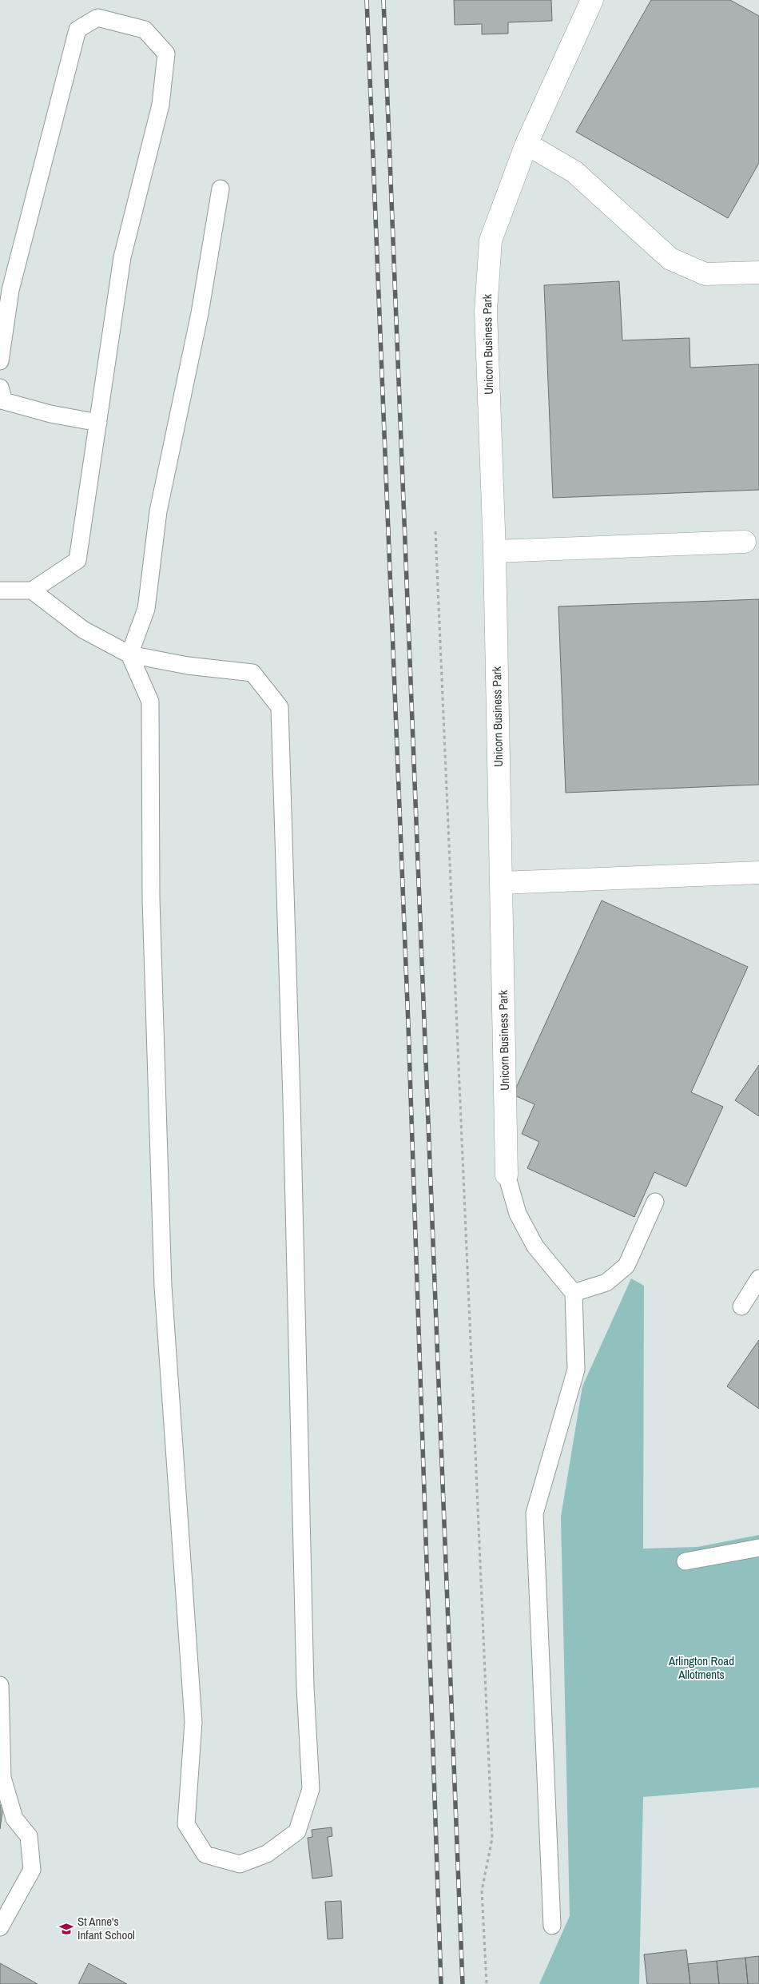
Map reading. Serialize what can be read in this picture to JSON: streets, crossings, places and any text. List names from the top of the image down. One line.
{"streets":{"street":["Unicorn Business Park"]},"parks":["Arlington Road Allotments"],"places":{"school or university":["St Anne's Infant School"]}}
